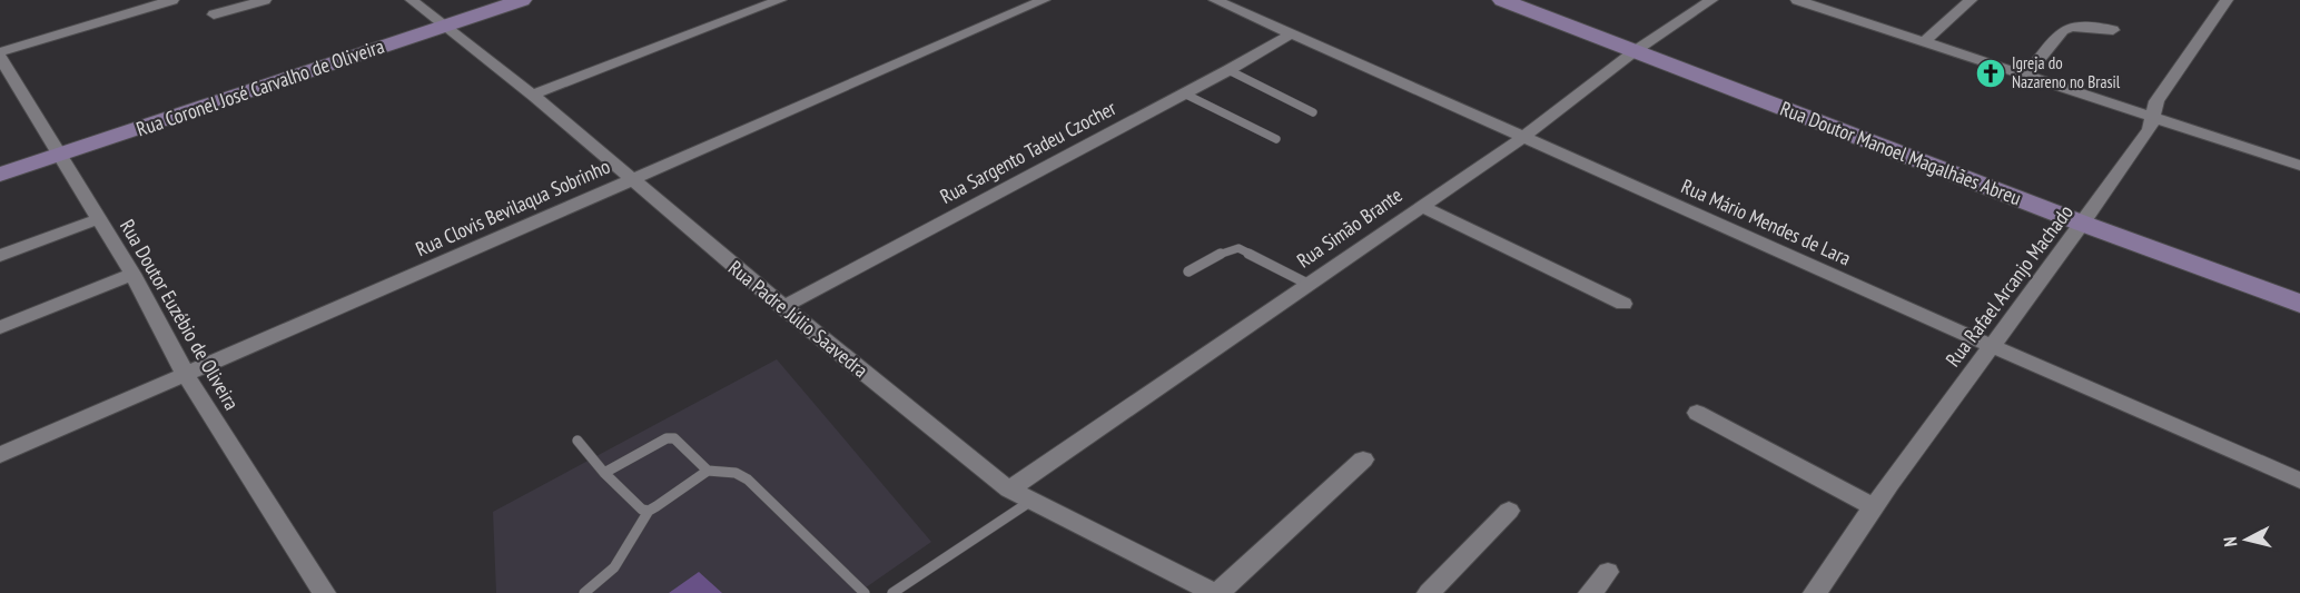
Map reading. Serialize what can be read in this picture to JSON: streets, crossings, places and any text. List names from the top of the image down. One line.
{"streets":{"street":["Rua Coronel José Carvalho de Oliveira","Rua Sargento Tadeu Czocher","Rua Doutor Manoel Magalhães Abreu","Rua Clovis Bevilaqua Sobrinho","Rua Mário Mendes de Lara","Rua Simão Brante","Rua Rafael Arcanjo Machado","Rua Doutor Euzébio de Oliveira","Rua Padre Júlio Saavedra"]},"crossings":[["Rua Coronel José Carvalho de Oliveira","Rua Doutor Euzébio de Oliveira"],["Rua Coronel José Carvalho de Oliveira","Rua Padre Júlio Saavedra"],["Rua Sargento Tadeu Czocher","Rua Mário Mendes de Lara"],["Rua Sargento Tadeu Czocher","Rua Padre Júlio Saavedra"],["Rua Doutor Manoel Magalhães Abreu","Rua Simão Brante"],["Rua Doutor Manoel Magalhães Abreu","Rua Rafael Arcanjo Machado"],["Rua Clovis Bevilaqua Sobrinho","Rua Doutor Euzébio de Oliveira"],["Rua Clovis Bevilaqua Sobrinho","Rua Padre Júlio Saavedra"],["Rua Mário Mendes de Lara","Rua Simão Brante"],["Rua Mário Mendes de Lara","Rua Rafael Arcanjo Machado"],["Rua Simão Brante","Rua Padre Júlio Saavedra"]],"places":{"church":["Igreja do Nazareno no Brasil"]},"north":"left"}
